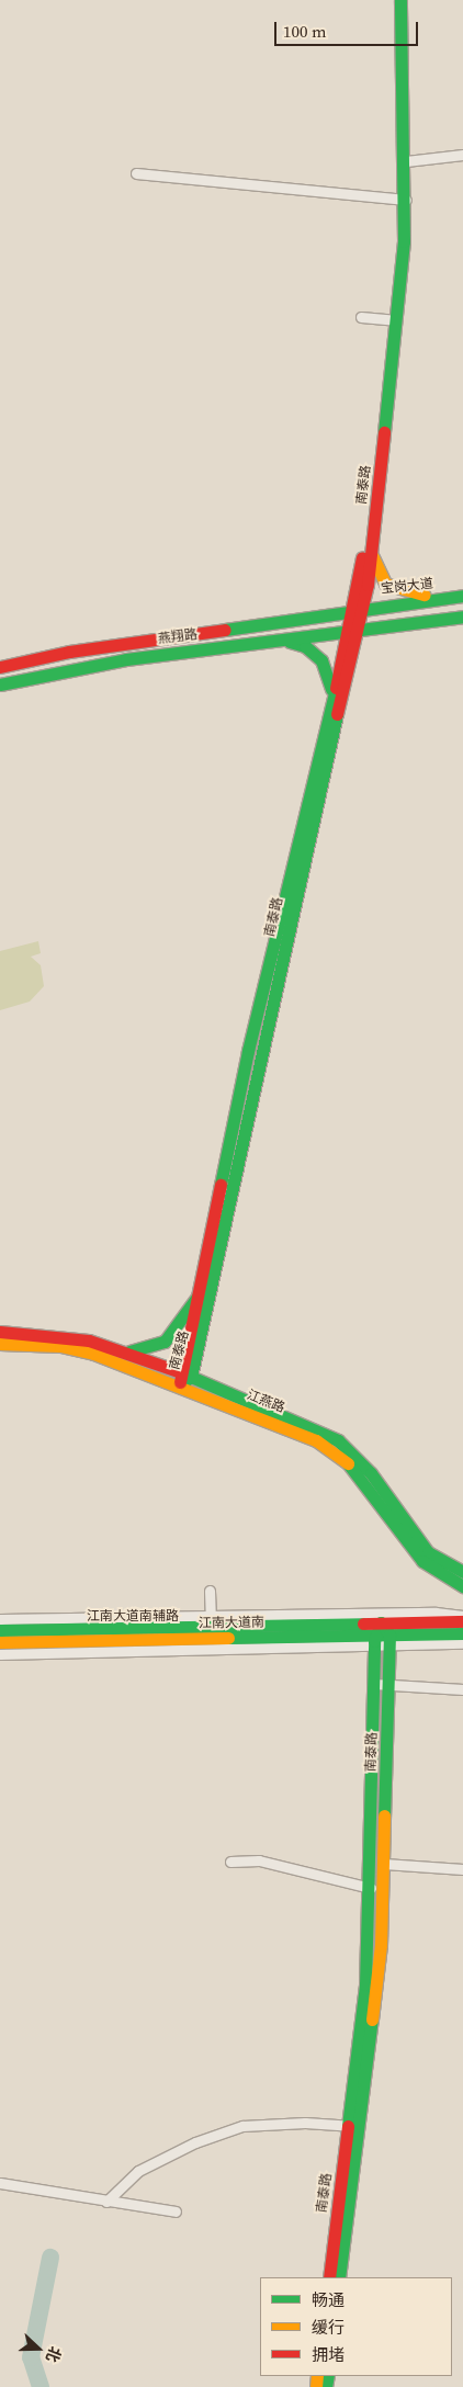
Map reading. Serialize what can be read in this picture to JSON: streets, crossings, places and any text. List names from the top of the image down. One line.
{"streets":{"main road":["南泰路","宝岗大道","燕翔路","江燕路","江南大道南"]},"crossings":[["南泰路","宝岗大道"],["南泰路","燕翔路"],["南泰路","江燕路"],["南泰路","江南大道南"],["宝岗大道","燕翔路"]],"legend":["畅通","缓行","拥堵"],"scale_bar":"100 m","north":"right"}
